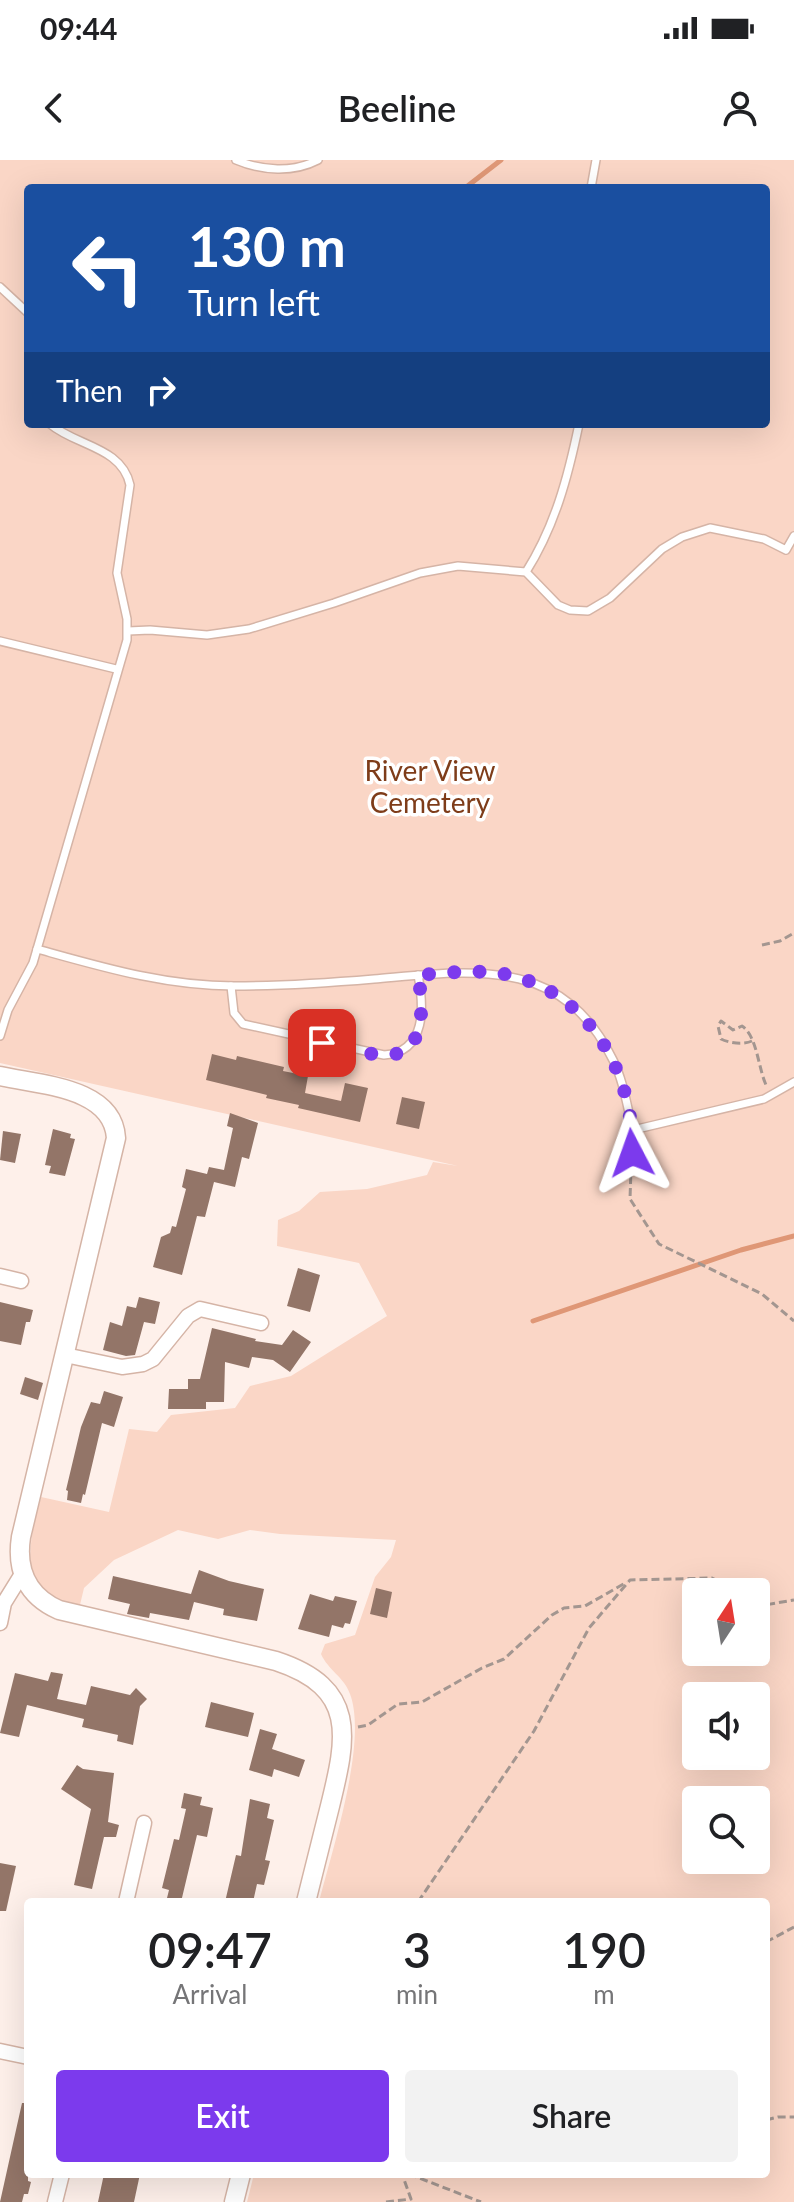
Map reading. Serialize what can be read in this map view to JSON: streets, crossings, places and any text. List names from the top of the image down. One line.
{"parks":["River View Cemetery"],"north":"top","page":{"status":"09:44","header":"Beeline","turn":["130 m","Turn left"],"then":"Then","eta":["09:47","Arrival","3","min","190","m"],"buttons":["Exit","Share"]}}
